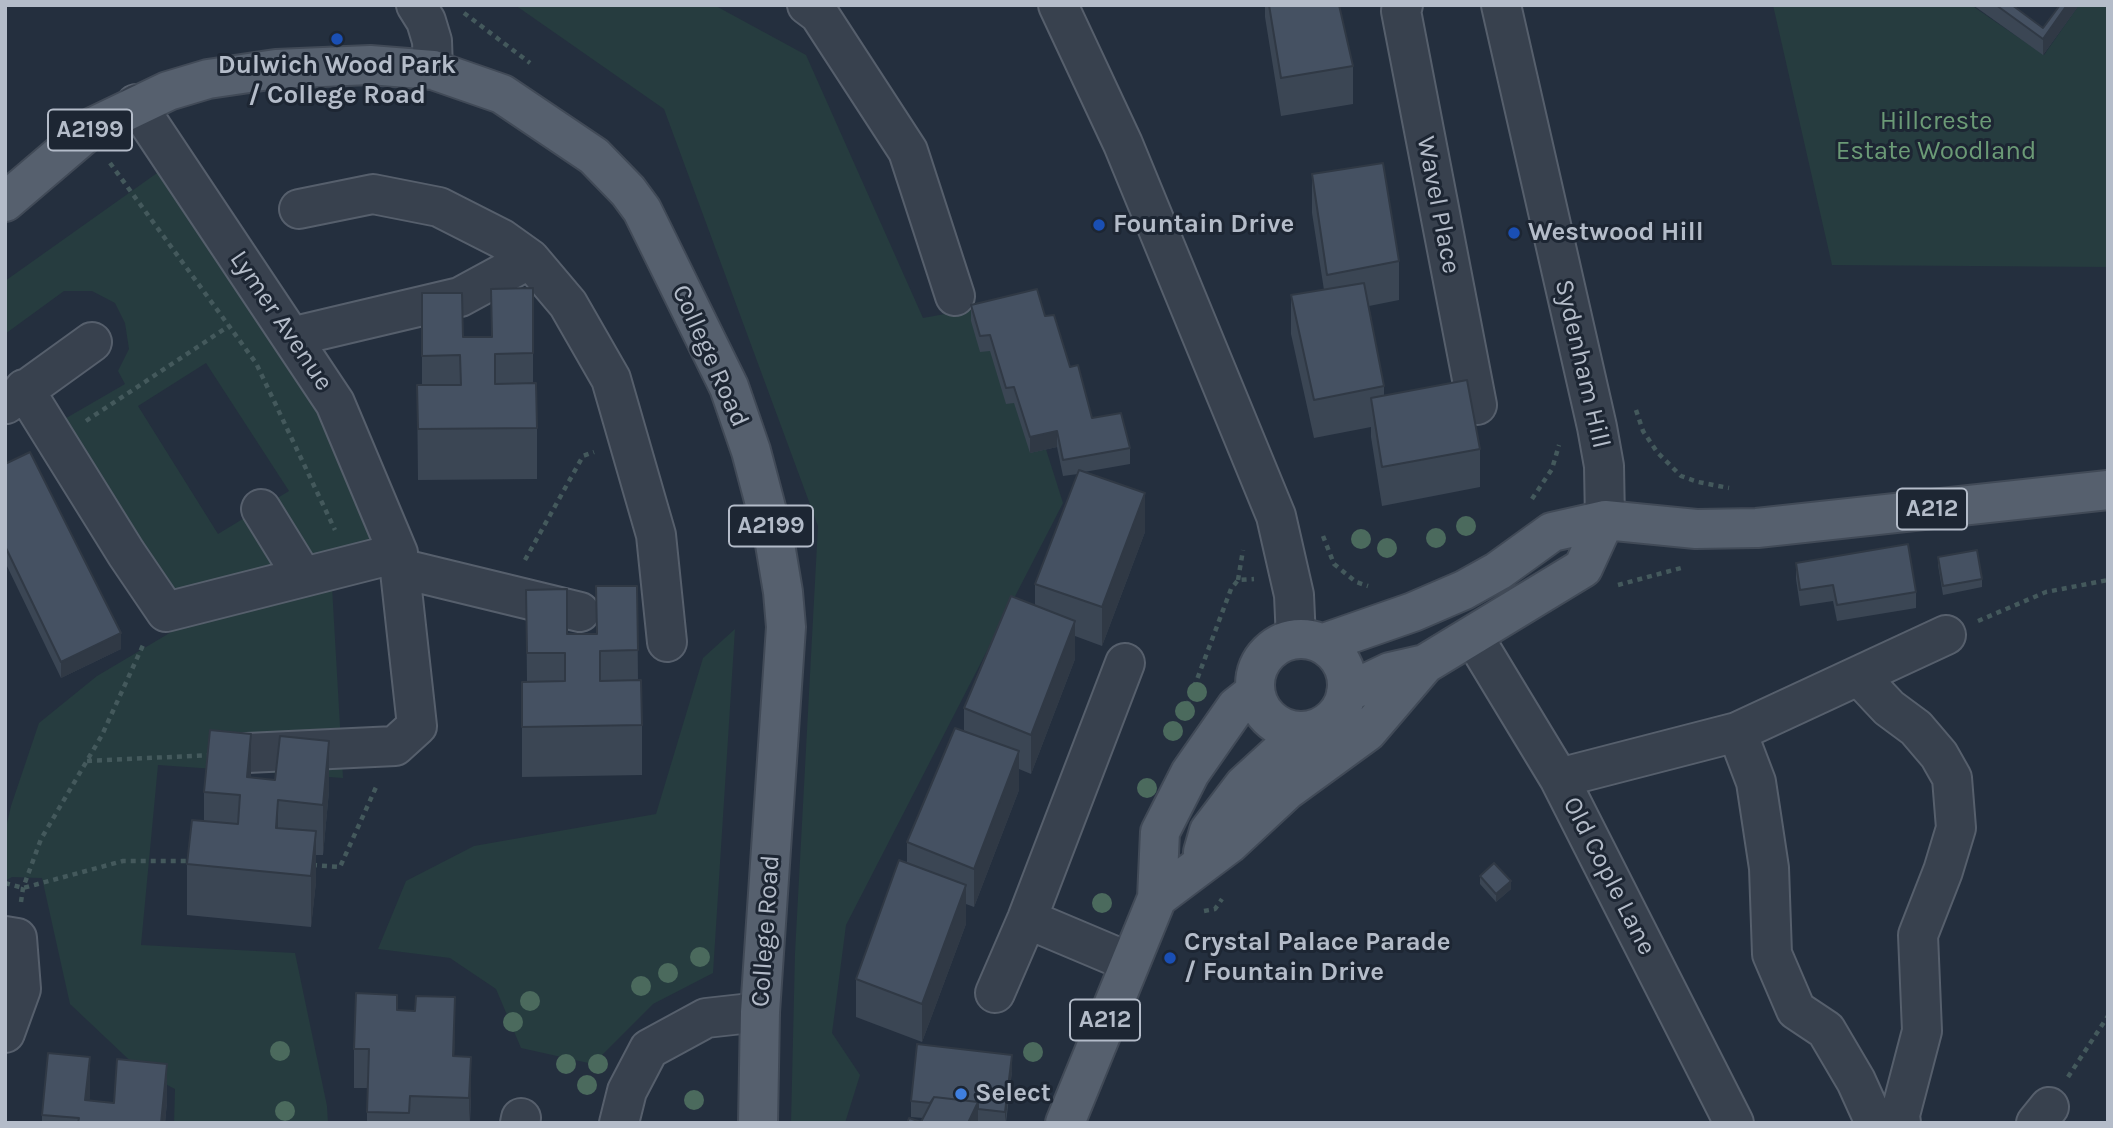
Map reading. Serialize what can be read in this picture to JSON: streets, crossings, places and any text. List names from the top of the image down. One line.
{"streets":{"main road":["A2199","College Road","A212"],"street":["Wavel Place","Lymer Avenue","Sydenham Hill","Old Cople Lane"]},"crossings":[["A2199","Lymer Avenue"],["A2199","College Road"],["Sydenham Hill","A212"],["A212","Old Cople Lane"]],"parks":["Hillcreste Estate Woodland"],"places":["Dulwich Wood Park / College Road","Fountain Drive","Westwood Hill","Crystal Palace Parade / Fountain Drive","Select"]}
